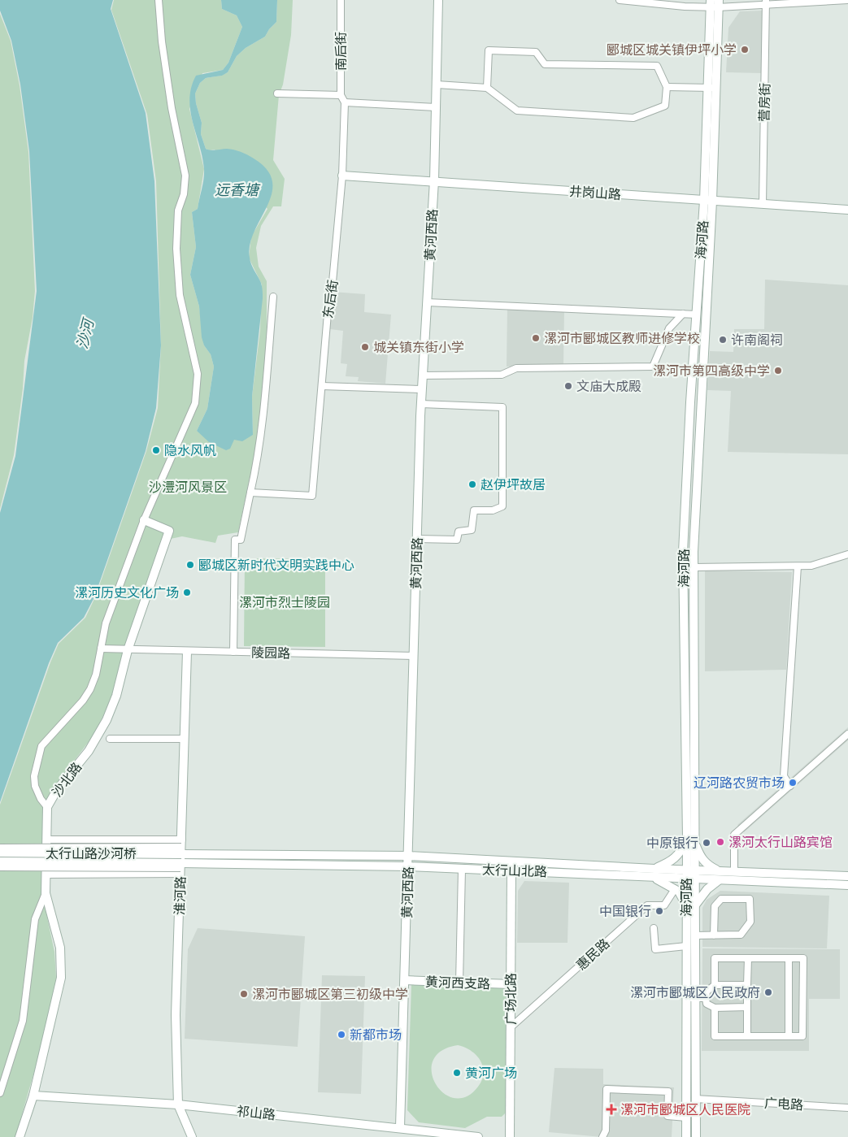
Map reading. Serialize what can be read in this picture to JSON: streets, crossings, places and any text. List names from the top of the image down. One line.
{"streets":{"street":["南后街","营房街","井岗山路","黄河西路","海河路","东后街","陵园路","沙北路","太行山路沙河桥","太行山北路","淮河路","惠民路","黄河西支路","广场北路","广电路","祁山路"]},"crossings":[["南后街","东后街"],["营房街","井岗山路"],["井岗山路","黄河西路"],["井岗山路","海河路"],["井岗山路","东后街"],["黄河西路","陵园路"],["黄河西路","太行山北路"],["黄河西路","黄河西支路"],["黄河西路","祁山路"],["海河路","太行山北路"],["海河路","广电路"],["陵园路","沙北路"],["陵园路","淮河路"],["沙北路","祁山路"],["太行山路沙河桥","太行山北路"],["太行山路沙河桥","淮河路"],["太行山北路","淮河路"],["太行山北路","广场北路"],["淮河路","祁山路"],["惠民路","广场北路"],["黄河西支路","广场北路"]],"water":["远香塘","沙河"],"parks":["沙澧河风景区","漯河市烈士陵园"],"places":{"other":["郾城区城关镇伊坪小学","漯河市郾城区教师进修学校","许南阁祠","城关镇东街小学","漯河市第四高级中学","文庙大成殿","隐水风帆","赵伊坪故居","郾城区新时代文明实践中心","漯河历史文化广场","辽河路农贸市场","漯河太行山路宾馆","中原银行","中国银行","漯河市郾城区人民政府","漯河市郾城区第三初级中学","新都市场","黄河广场"],"health":["漯河市郾城区人民医院"]}}
